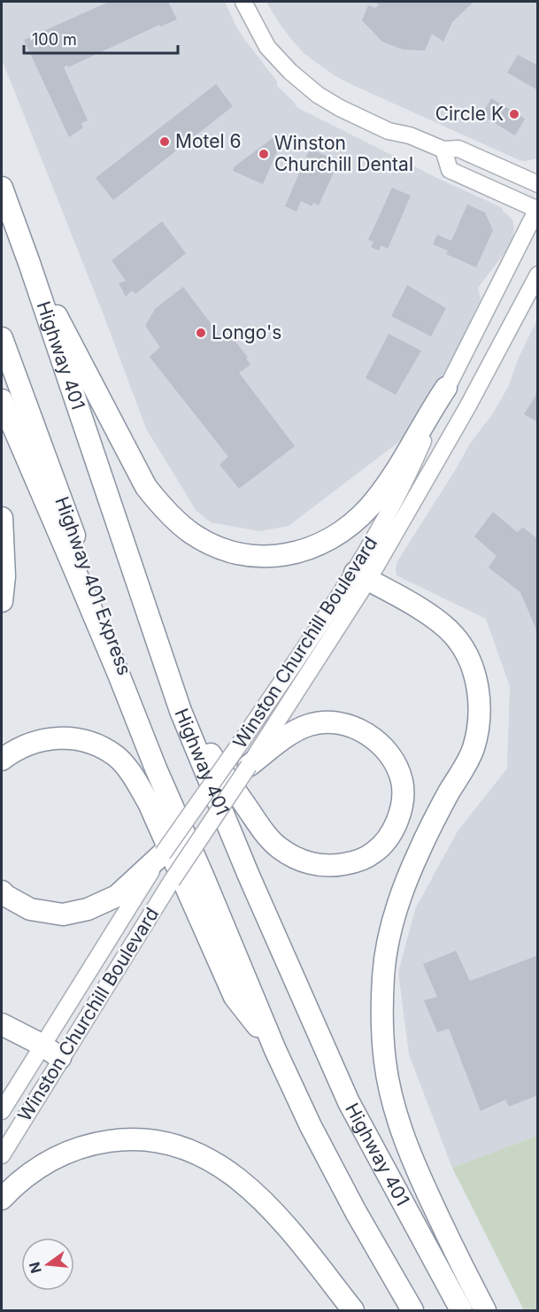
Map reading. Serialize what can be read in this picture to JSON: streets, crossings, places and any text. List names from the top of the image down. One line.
{"streets":{"highway":["Highway 401","Highway 401 Express"],"main road":["Winston Churchill Boulevard"]},"places":["Circle K","Motel 6","Winston Churchill Dental","Longo's"],"scale_bar":"100 m","north":"left"}
